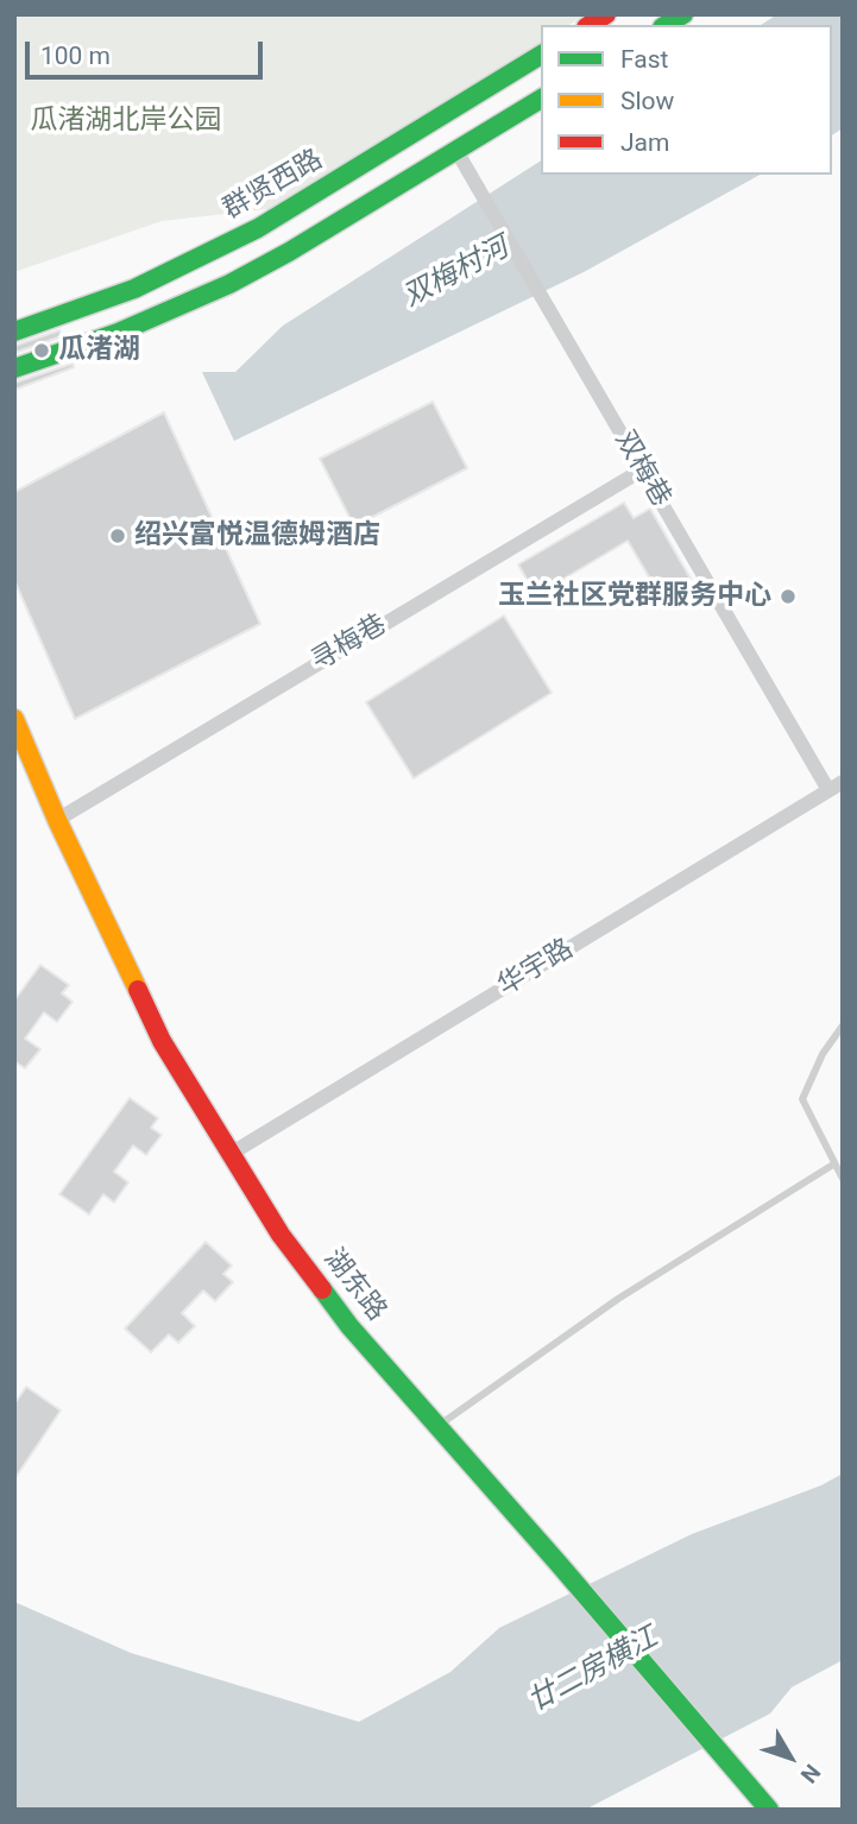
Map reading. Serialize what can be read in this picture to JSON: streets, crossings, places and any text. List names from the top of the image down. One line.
{"streets":{"street":["群贤西路","双梅巷","寻梅巷","华宇路","湖东路"]},"crossings":[["双梅巷","寻梅巷"],["双梅巷","华宇路"],["寻梅巷","湖东路"],["华宇路","湖东路"]],"water":["双梅村河","廿二房横江"],"parks":["瓜渚湖北岸公园"],"places":["瓜渚湖","绍兴富悦温德姆酒店","玉兰社区党群服务中心"],"legend":["Fast","Slow","Jam"],"scale_bar":"100 m","north":"bottom right"}
